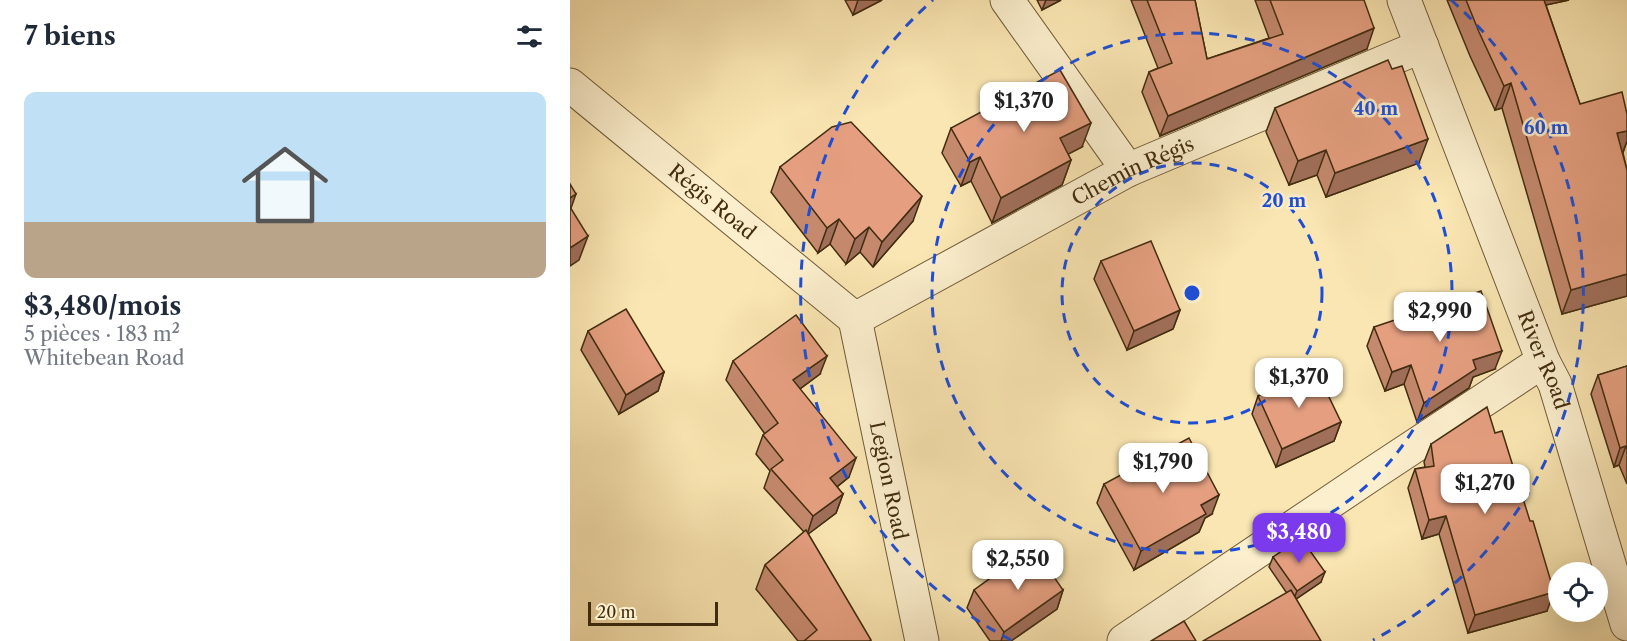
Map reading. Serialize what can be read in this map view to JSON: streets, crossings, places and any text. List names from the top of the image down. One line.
{"streets":{"street":["Chemin Régis","Régis Road","River Road","Legion Road"]},"crossings":[["Chemin Régis","Régis Road"],["Chemin Régis","River Road"],["Chemin Régis","Legion Road"],["Régis Road","Legion Road"]],"scale_bar":"20 m","page":{"heading":"7 biens","list":[{"name":"$3,480/mois","note":"5 pièces · 183 m² · Whitebean Road"}],"price":["$1,370","$2,990","$1,370","$1,790","$1,270","$3,480","$2,550"],"scale":"20 m"},"rings":["40 m","60 m","20 m"]}
